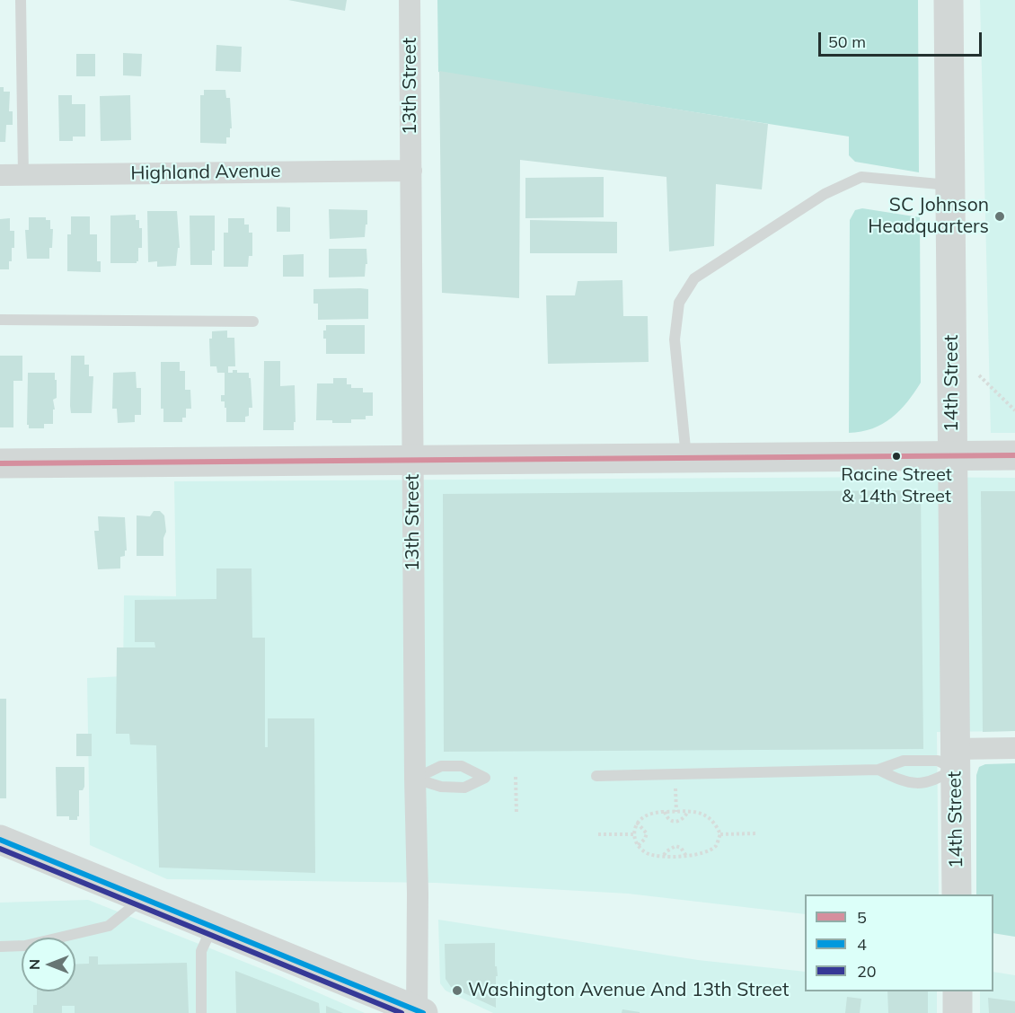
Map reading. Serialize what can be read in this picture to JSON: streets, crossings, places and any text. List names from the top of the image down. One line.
{"streets":{"main road":["14th Street"],"street":["13th Street","Highland Avenue"]},"crossings":[["13th Street","Highland Avenue"]],"places":["SC Johnson Headquarters","Racine Street & 14th Street","Washington Avenue And 13th Street"],"lines":["transit line 5","transit line 4","transit line 20"],"legend":["5","4","20"],"scale_bar":"50 m","north":"left"}
